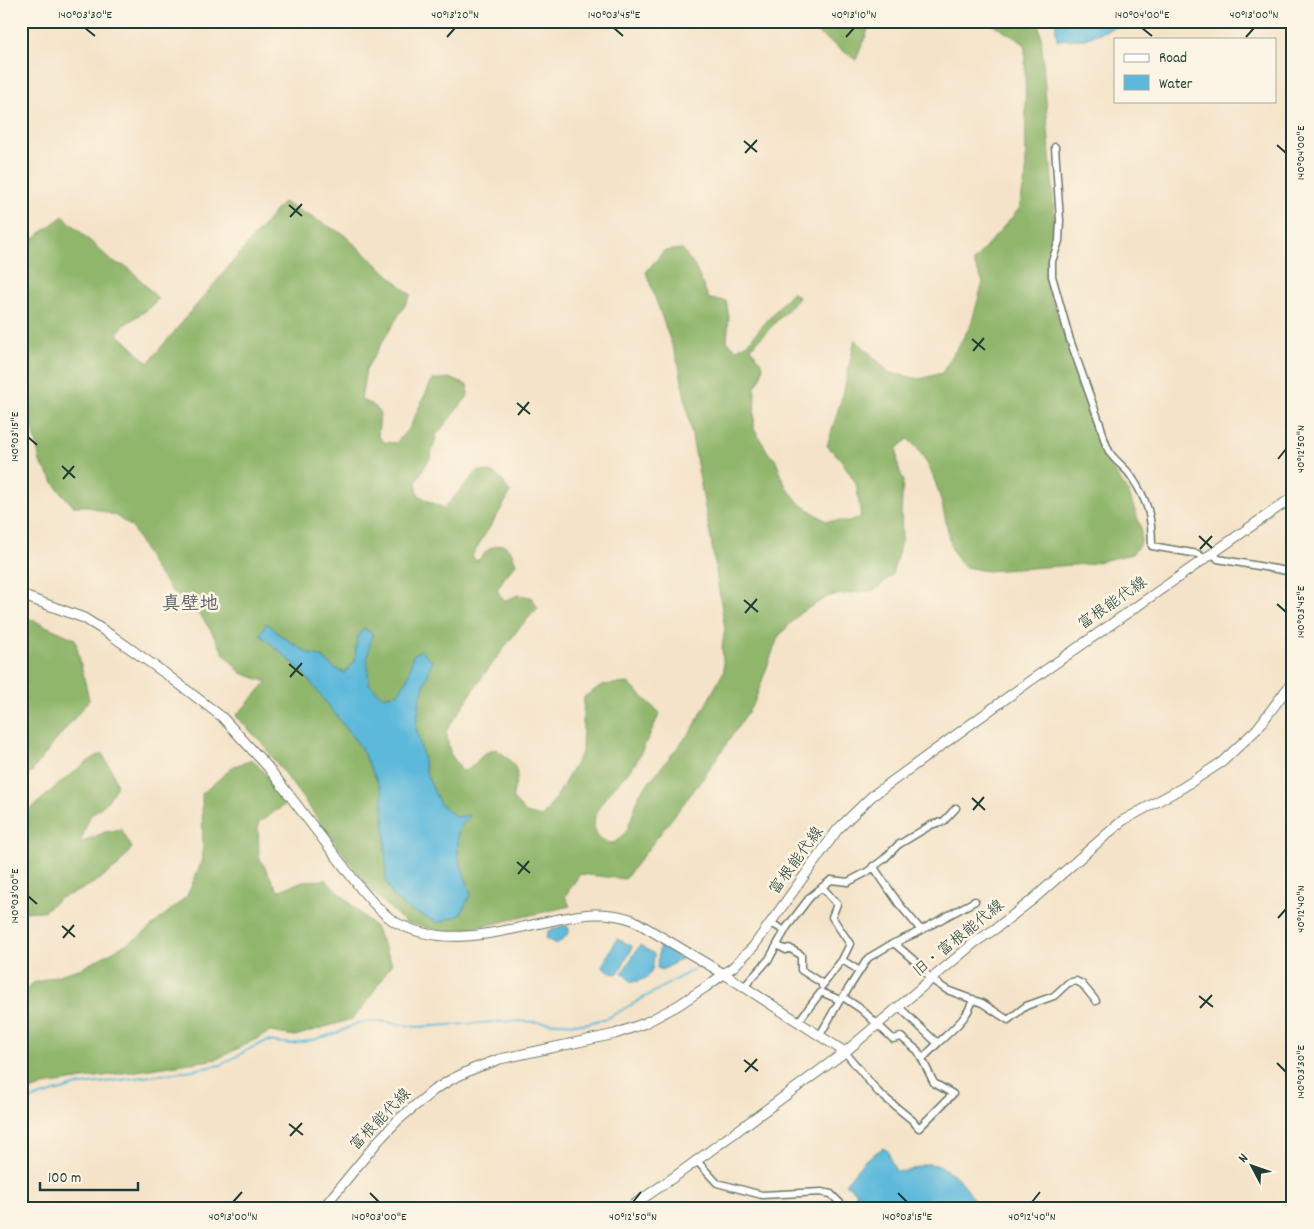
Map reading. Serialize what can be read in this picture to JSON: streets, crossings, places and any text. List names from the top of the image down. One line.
{"streets":{"street":["富根能代線","旧・富根能代線"]},"districts":["真壁地"],"legend":["Road","Water"],"scale_bar":"100 m","north":"top left","coordinates":["140°03'30\"E","40°13'20\"N","140°03'45\"E","40°13'10\"N","140°04'00\"E","40°13'00\"N","140°03'15\"E","40°12'50\"N","140°03'00\"E","40°12'40\"N"]}
